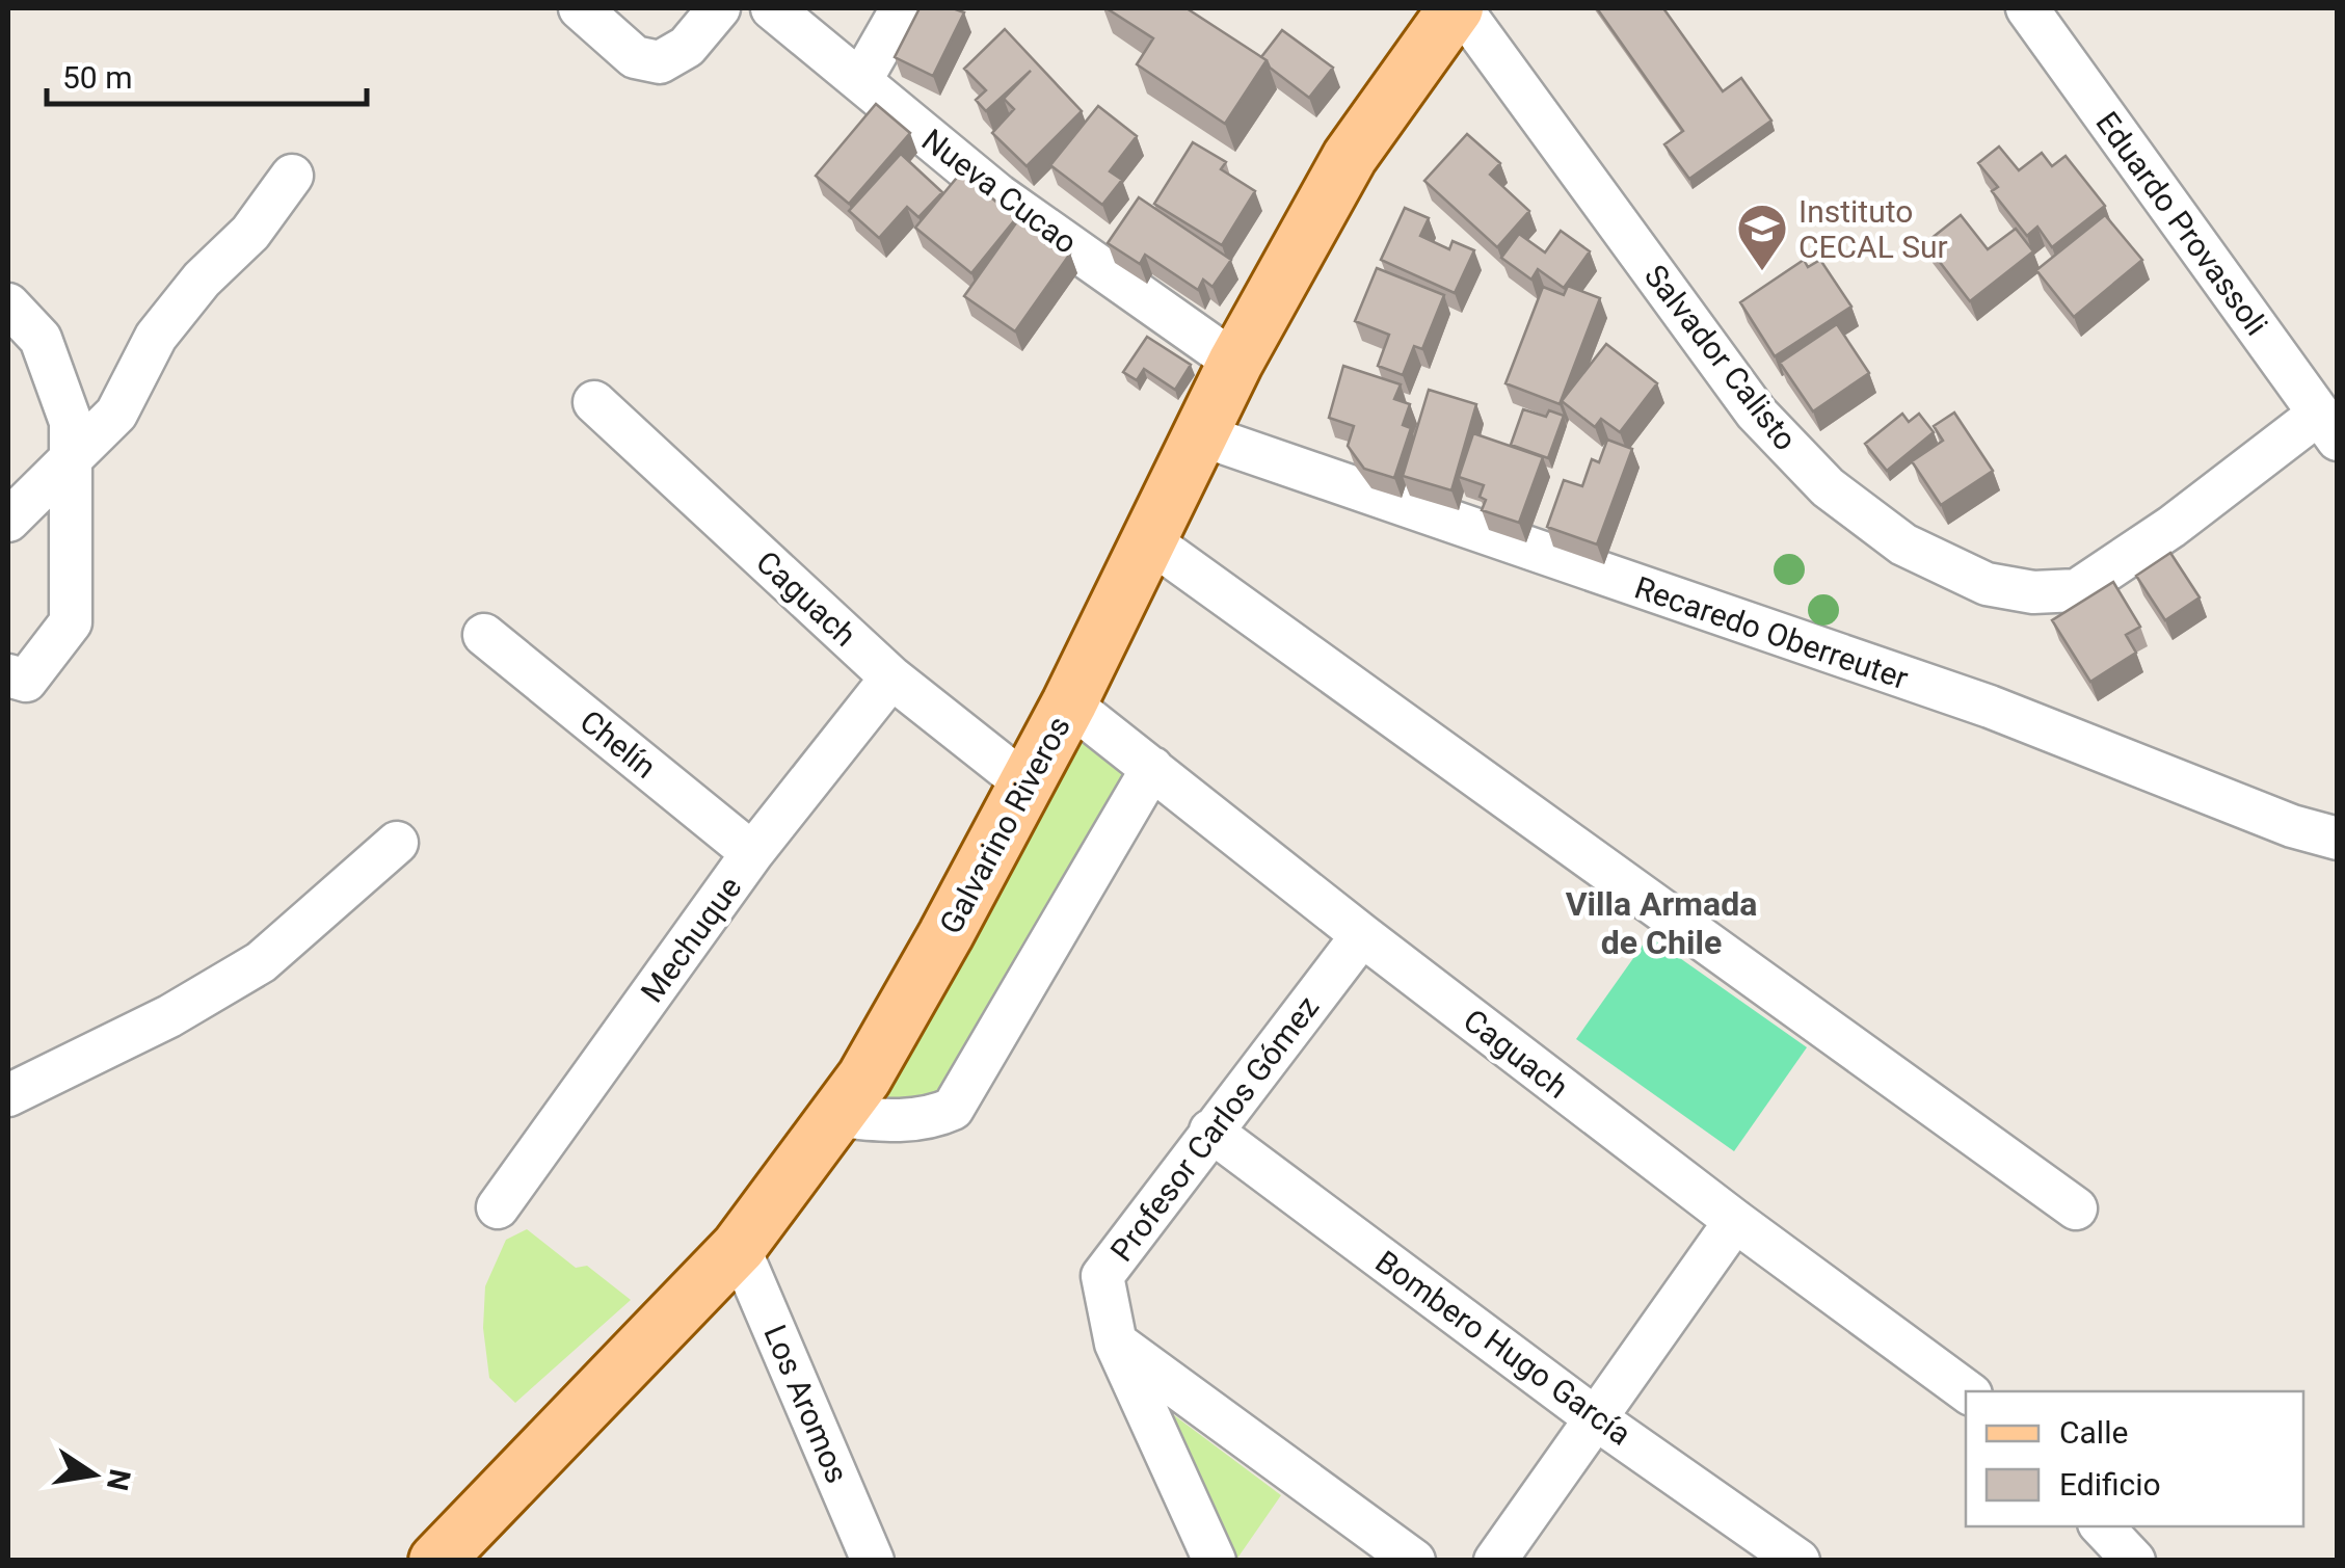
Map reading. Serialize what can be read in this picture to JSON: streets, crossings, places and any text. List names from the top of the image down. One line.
{"streets":{"main road":["Galvarino Riveros"],"street":["Nueva Cucao","Eduardo Provassoli","Salvador Calisto","Caguach","Recaredo Oberreuter","Chelín","Mechuque","Profesor Carlos Gómez","Bombero Hugo García","Los Aromos"]},"crossings":[["Nueva Cucao","Galvarino Riveros"],["Eduardo Provassoli","Salvador Calisto"],["Salvador Calisto","Galvarino Riveros"],["Caguach","Galvarino Riveros"],["Caguach","Mechuque"],["Caguach","Profesor Carlos Gómez"],["Recaredo Oberreuter","Galvarino Riveros"],["Chelín","Mechuque"],["Galvarino Riveros","Los Aromos"],["Profesor Carlos Gómez","Bombero Hugo García"]],"districts":["Villa Armada de Chile"],"places":{"school or university":["Instituto CECAL Sur"]},"legend":["Calle","Edificio"],"scale_bar":"50 m","north":"right"}
